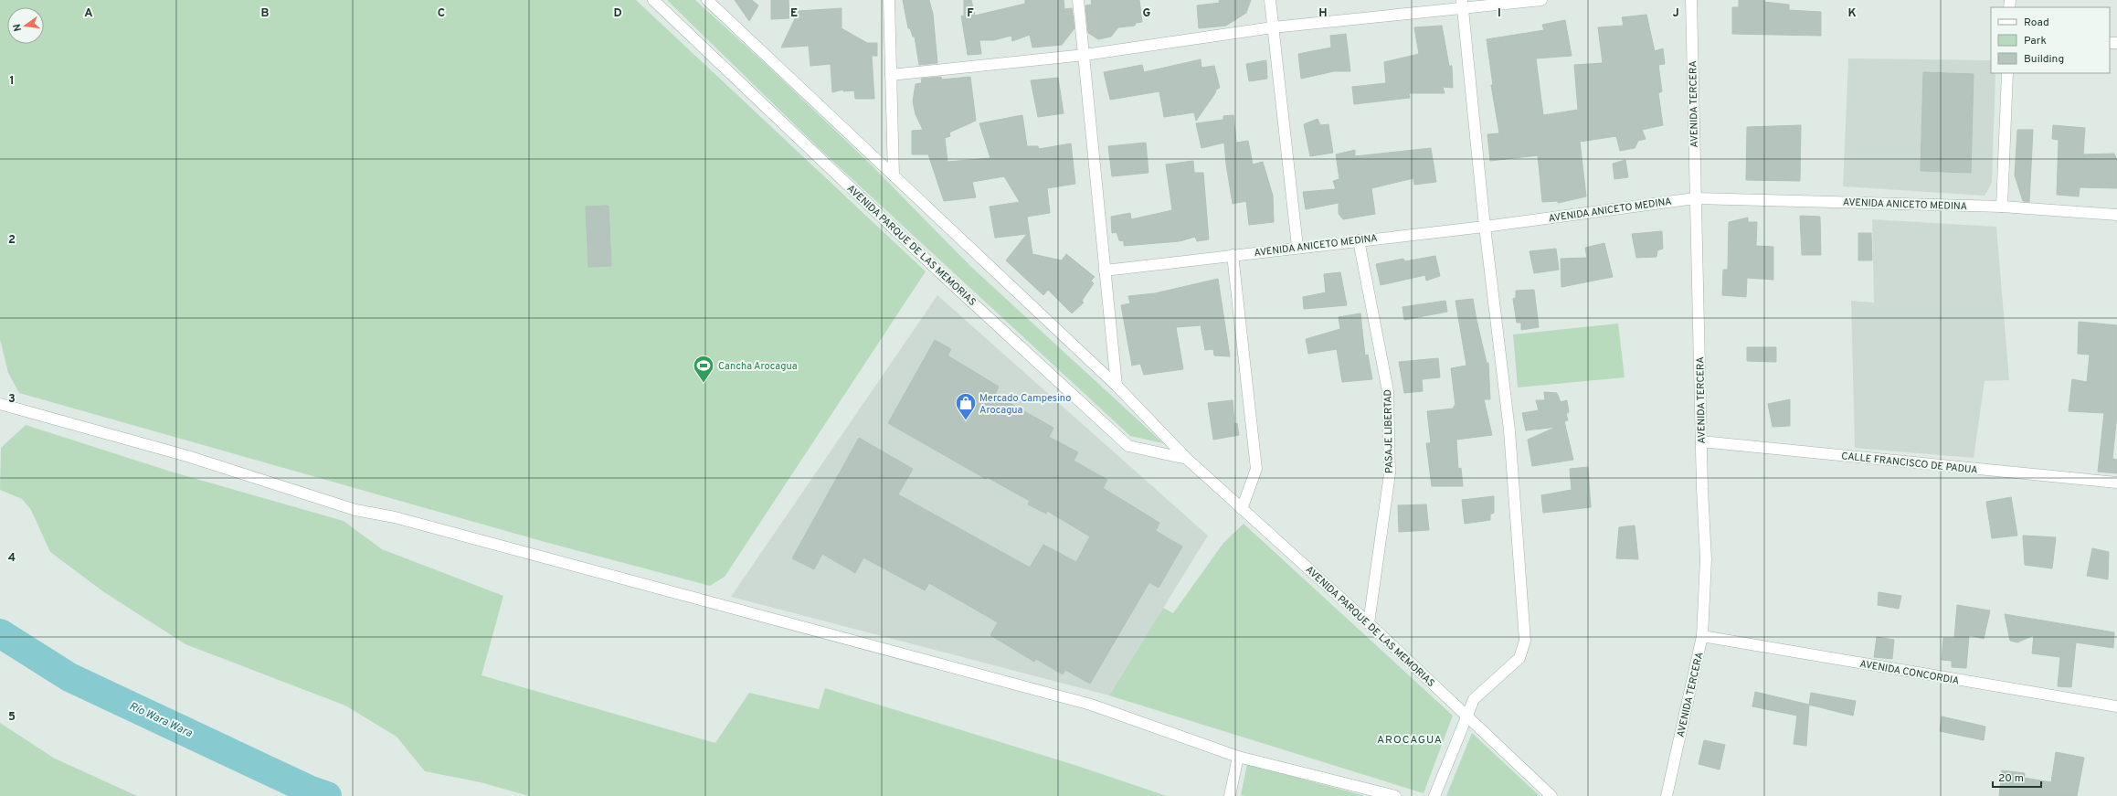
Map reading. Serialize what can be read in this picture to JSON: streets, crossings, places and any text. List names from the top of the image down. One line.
{"streets":{"street":["AVENIDA TERCERA","AVENIDA ANICETO MEDINA","AVENIDA PARQUE DE LAS MEMORIAS","PASAJE LIBERTAD","CALLE FRANCISCO DE PADUA","AVENIDA CONCORDIA"]},"crossings":[["AVENIDA TERCERA","AVENIDA ANICETO MEDINA"],["AVENIDA TERCERA","CALLE FRANCISCO DE PADUA"],["AVENIDA TERCERA","AVENIDA CONCORDIA"],["AVENIDA ANICETO MEDINA","PASAJE LIBERTAD"],["AVENIDA PARQUE DE LAS MEMORIAS","PASAJE LIBERTAD"]],"districts":["AROCAGUA"],"water":["Río Wara Wara"],"places":{"sports":["Cancha Arocagua"],"shop":["Mercado Campesino Arocagua"]},"legend":["Road","Park","Building"],"scale_bar":"20 m","north":"left","grid":{"columns":["A","B","C","D","E","F","G","H","I","J","K"],"rows":["1","2","3","4","5"]}}
